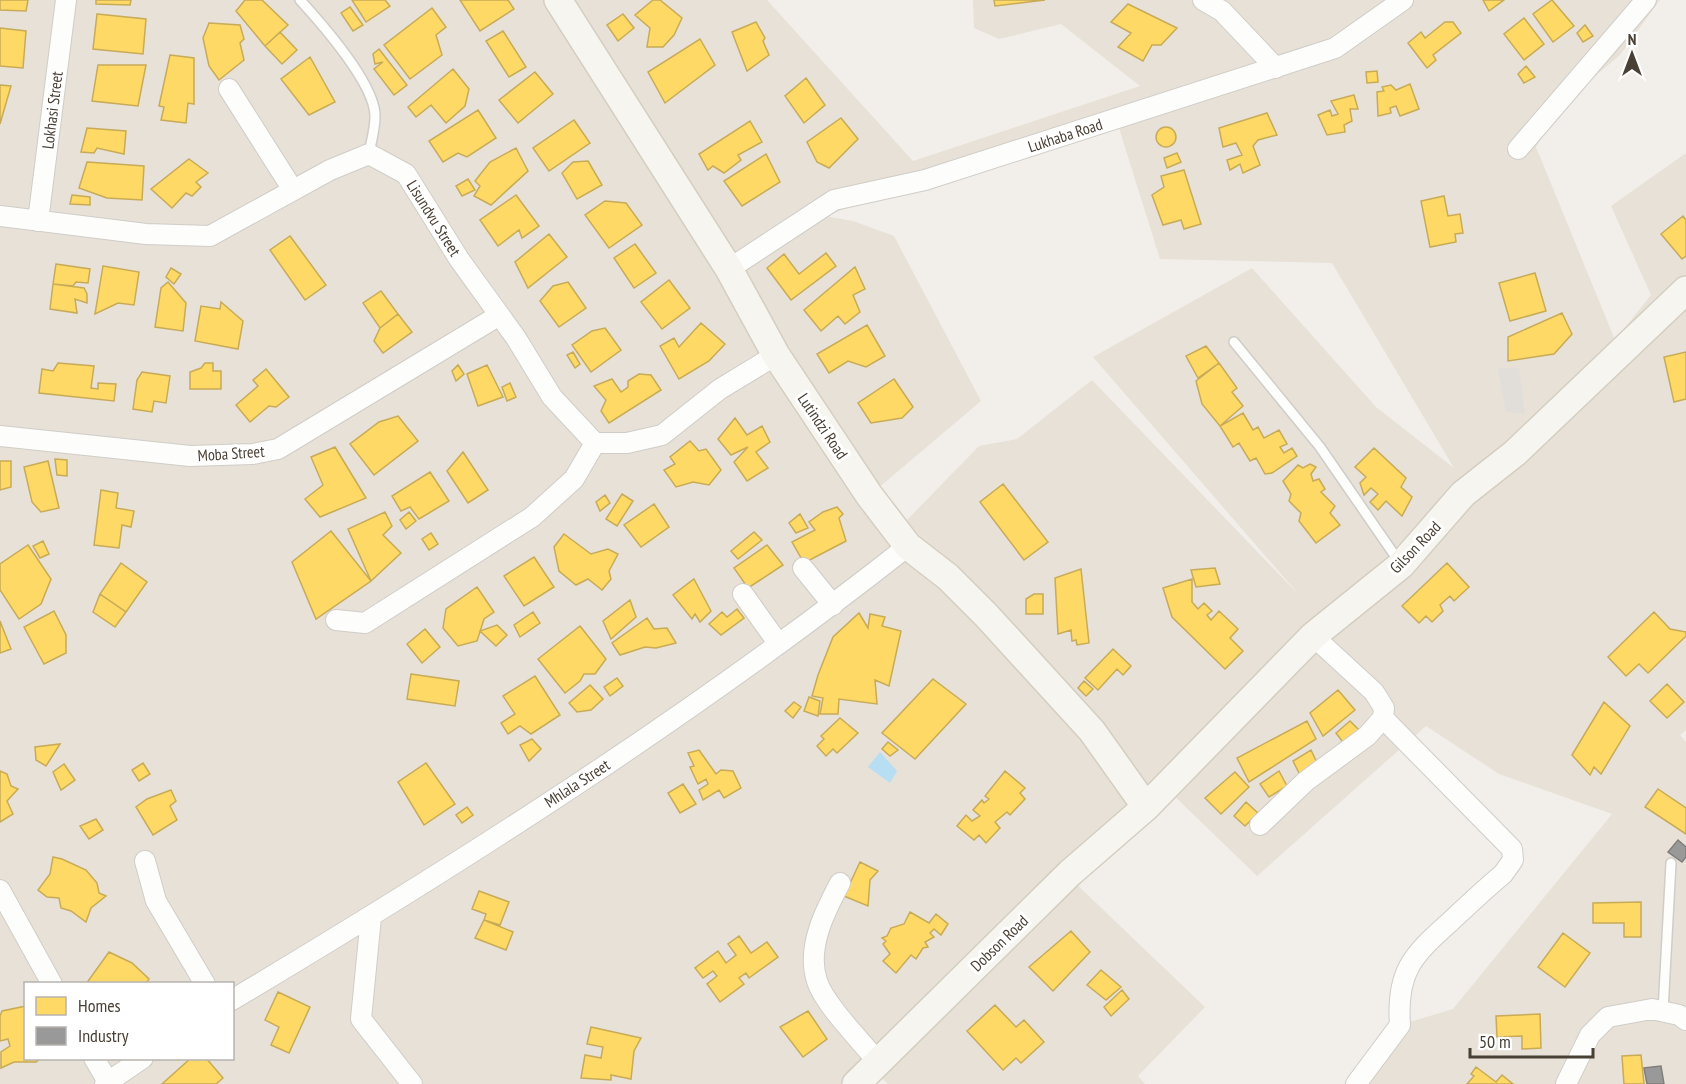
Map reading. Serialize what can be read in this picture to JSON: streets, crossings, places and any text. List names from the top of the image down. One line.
{"streets":{"street":["Lokhasi Street","Lukhaba Road","Lisundvu Street","Lutindzi Road","Moba Street","Gilson Road","Mhlala Street","Dobson Road"]},"crossings":[["Lukhaba Road","Lutindzi Road"],["Lisundvu Street","Moba Street"],["Lutindzi Road","Gilson Road"],["Lutindzi Road","Mhlala Street"],["Lutindzi Road","Dobson Road"],["Gilson Road","Dobson Road"]],"legend":["Homes","Industry"],"scale_bar":"50 m","north":"top"}
